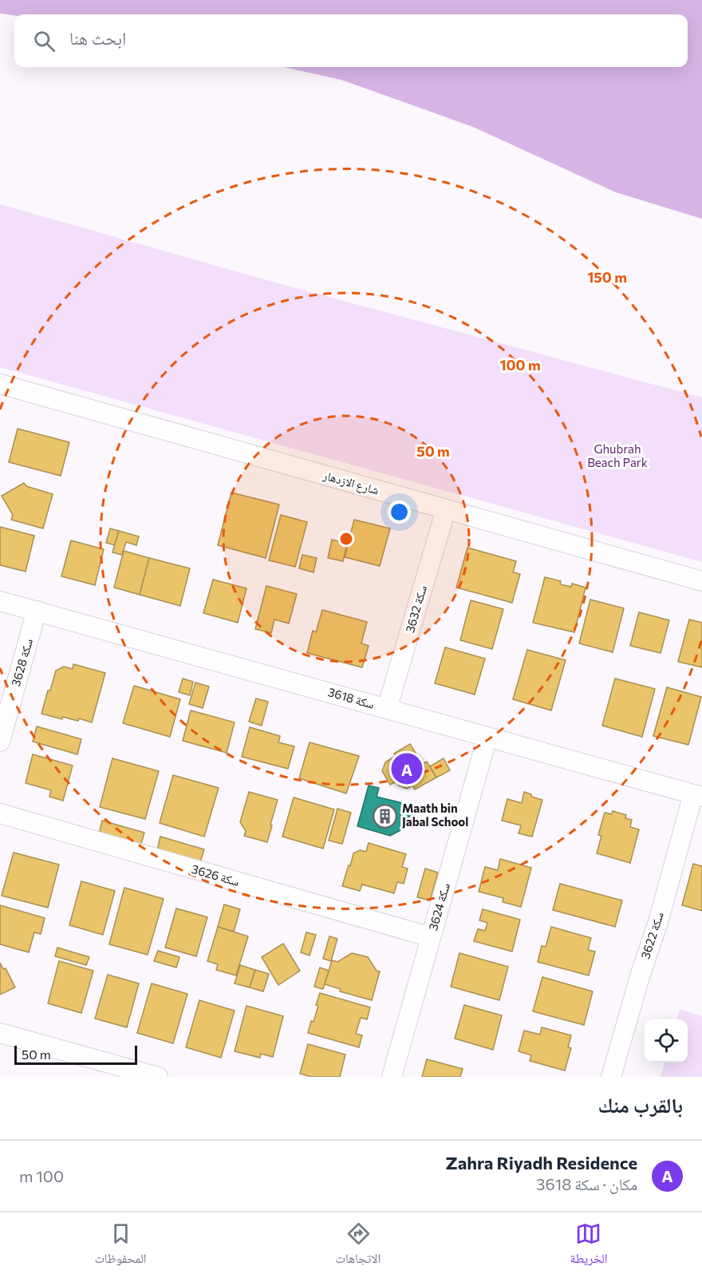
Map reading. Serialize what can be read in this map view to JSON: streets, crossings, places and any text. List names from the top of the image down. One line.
{"streets":{"street":["شارع الازدهار","سكة 3632","سكة 3628","سكة 3618","سكة 3626","سكة 3624","سكة 3622"]},"crossings":[["شارع الازدهار","سكة 3632"],["سكة 3632","سكة 3618"],["سكة 3628","سكة 3618"],["سكة 3618","سكة 3624"],["سكة 3618","سكة 3622"],["سكة 3626","سكة 3624"]],"parks":["Ghubrah Beach Park"],"places":{"building":["Maath bin Jabal School"]},"scale_bar":"50 m","page":{"search":"ابحث هنا","pins":"A","scale":"50 m","heading":"بالقرب منك","list":[{"mark":"A","name":"Zahra Riyadh Residence","note":"مكان · سكة 3618","value":"100 m"}],"nav":["الخريطة","الاتجاهات","المحفوظات"]},"rings":["150 m","100 m","50 m"]}
